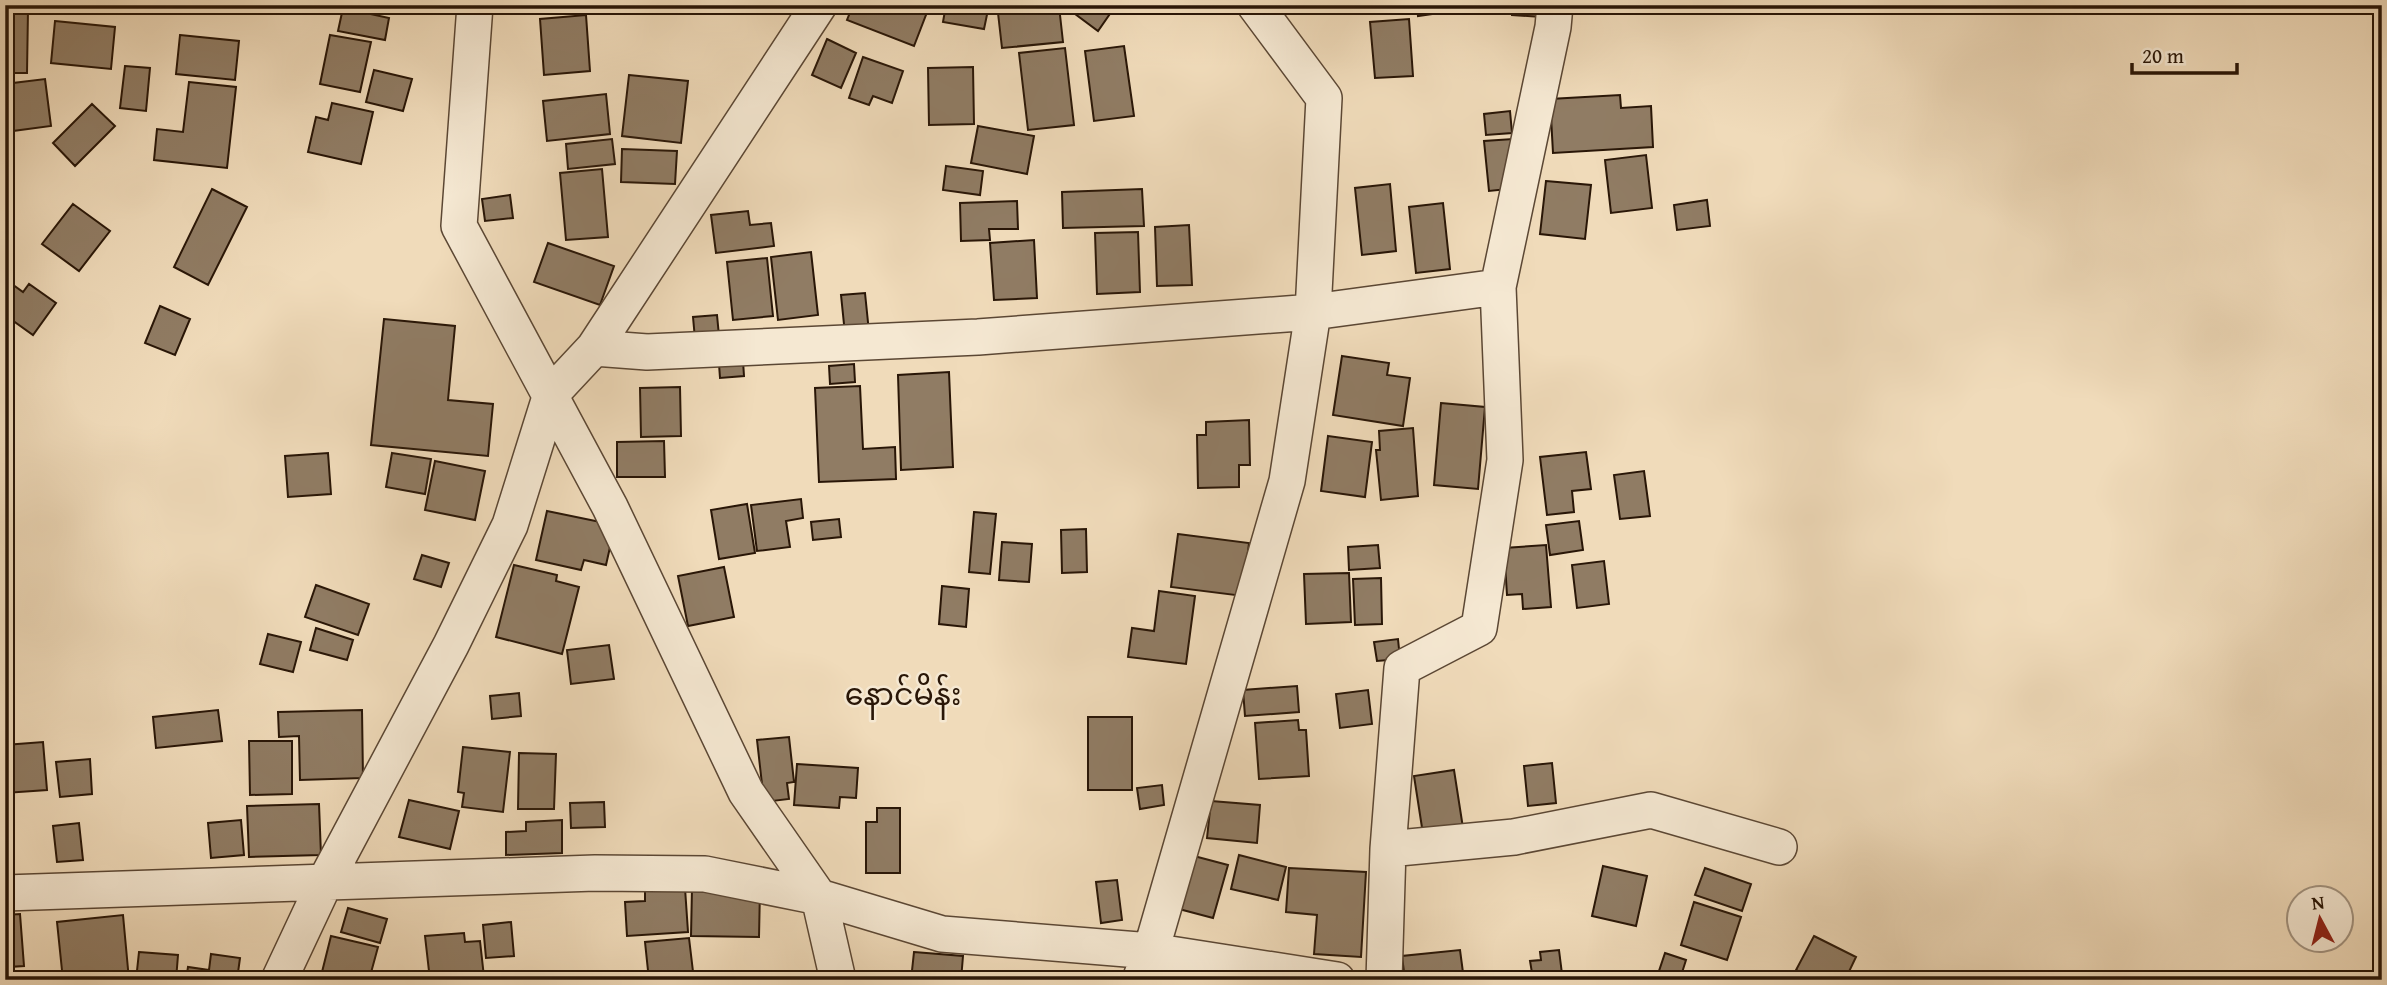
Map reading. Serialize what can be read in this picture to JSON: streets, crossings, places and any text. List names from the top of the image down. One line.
{"districts":["နောင်မိန်း"],"scale_bar":"20 m","north":"top"}
